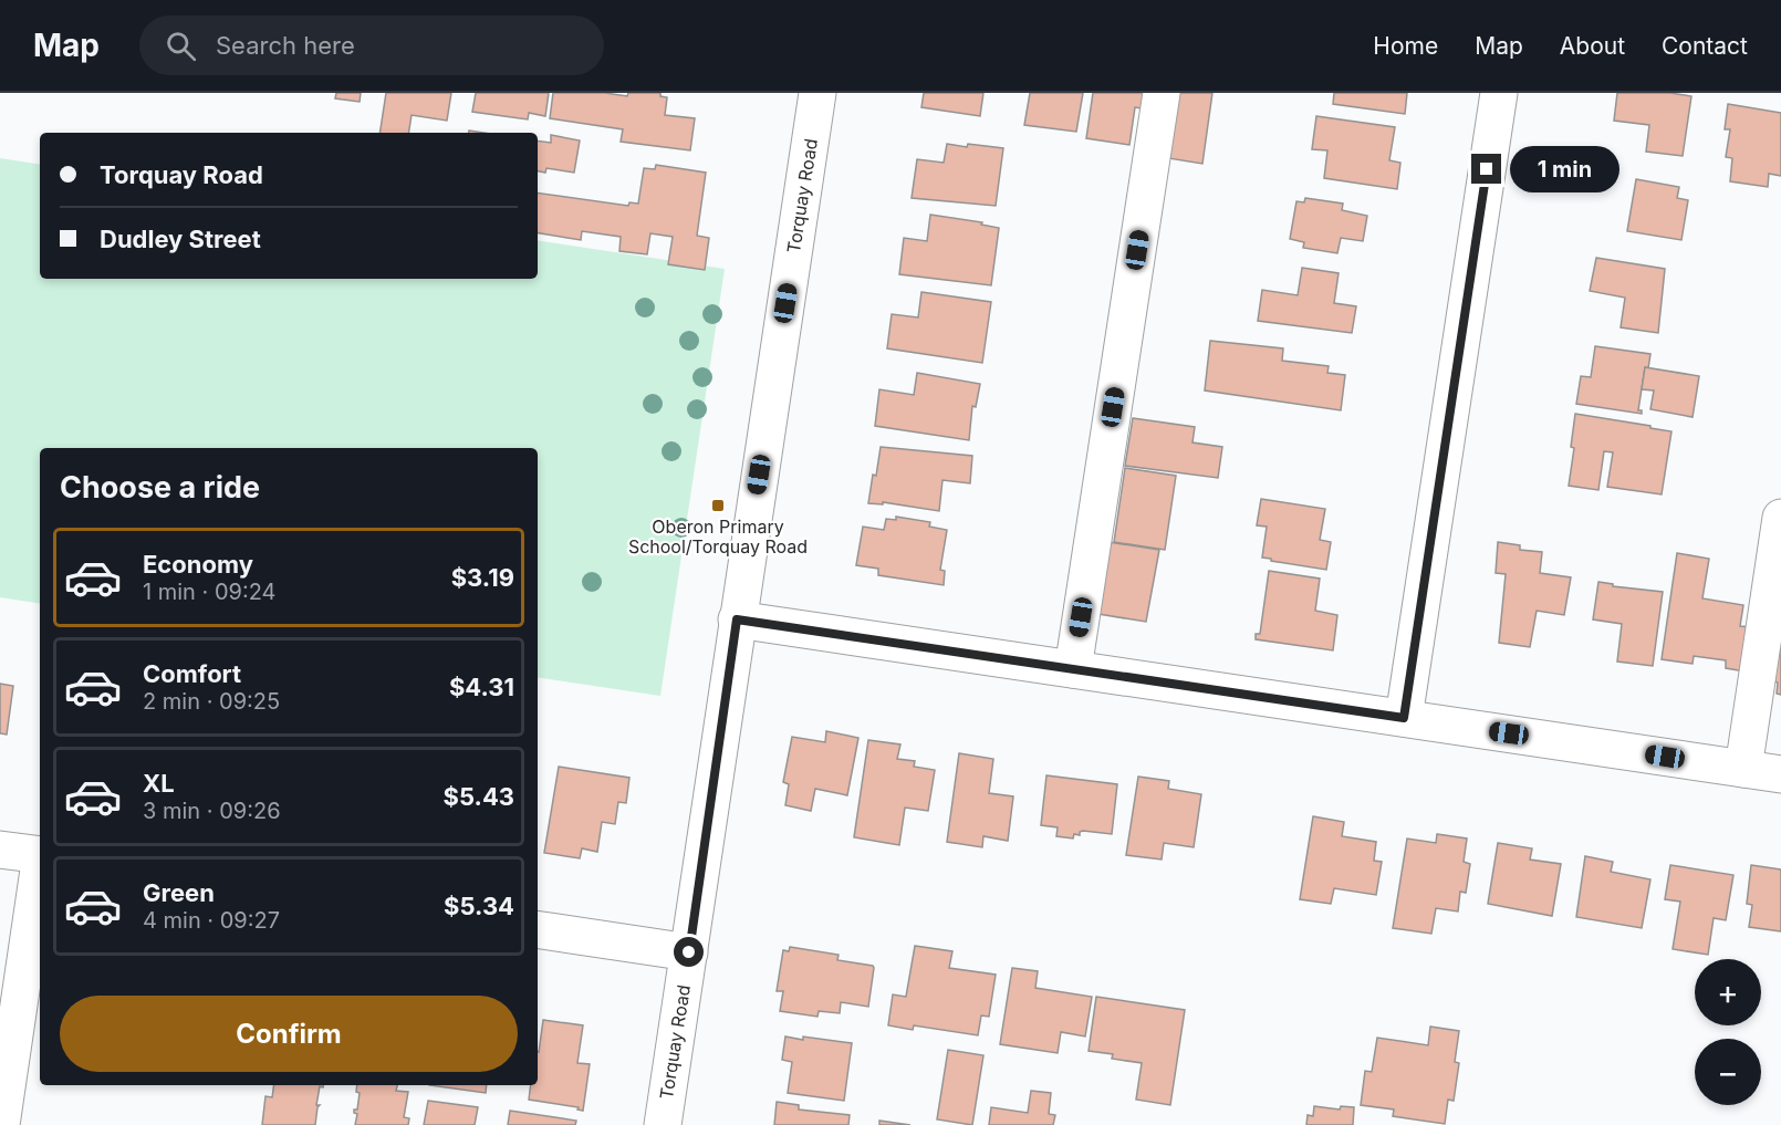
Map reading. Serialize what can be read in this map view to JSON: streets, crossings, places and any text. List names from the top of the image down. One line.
{"streets":{"street":["Torquay Road"]},"places":{"transit":["Oberon Primary School/Torquay Road"]},"page":{"header":"Map","search":"Search here","nav":["Home","Map","About","Contact"],"banner":["Torquay Road","Dudley Street"],"bubble":"1 min","heading":"Choose a ride","list":[{"name":"Economy","note":"1 min · 09:24","value":"$3.19"},{"name":"Comfort","note":"2 min · 09:25","value":"$4.31"},{"name":"XL","note":"3 min · 09:26","value":"$5.43"},{"name":"Green","note":"4 min · 09:27","value":"$5.34"}],"map_buttons":["+","−"],"buttons":"Confirm"}}
